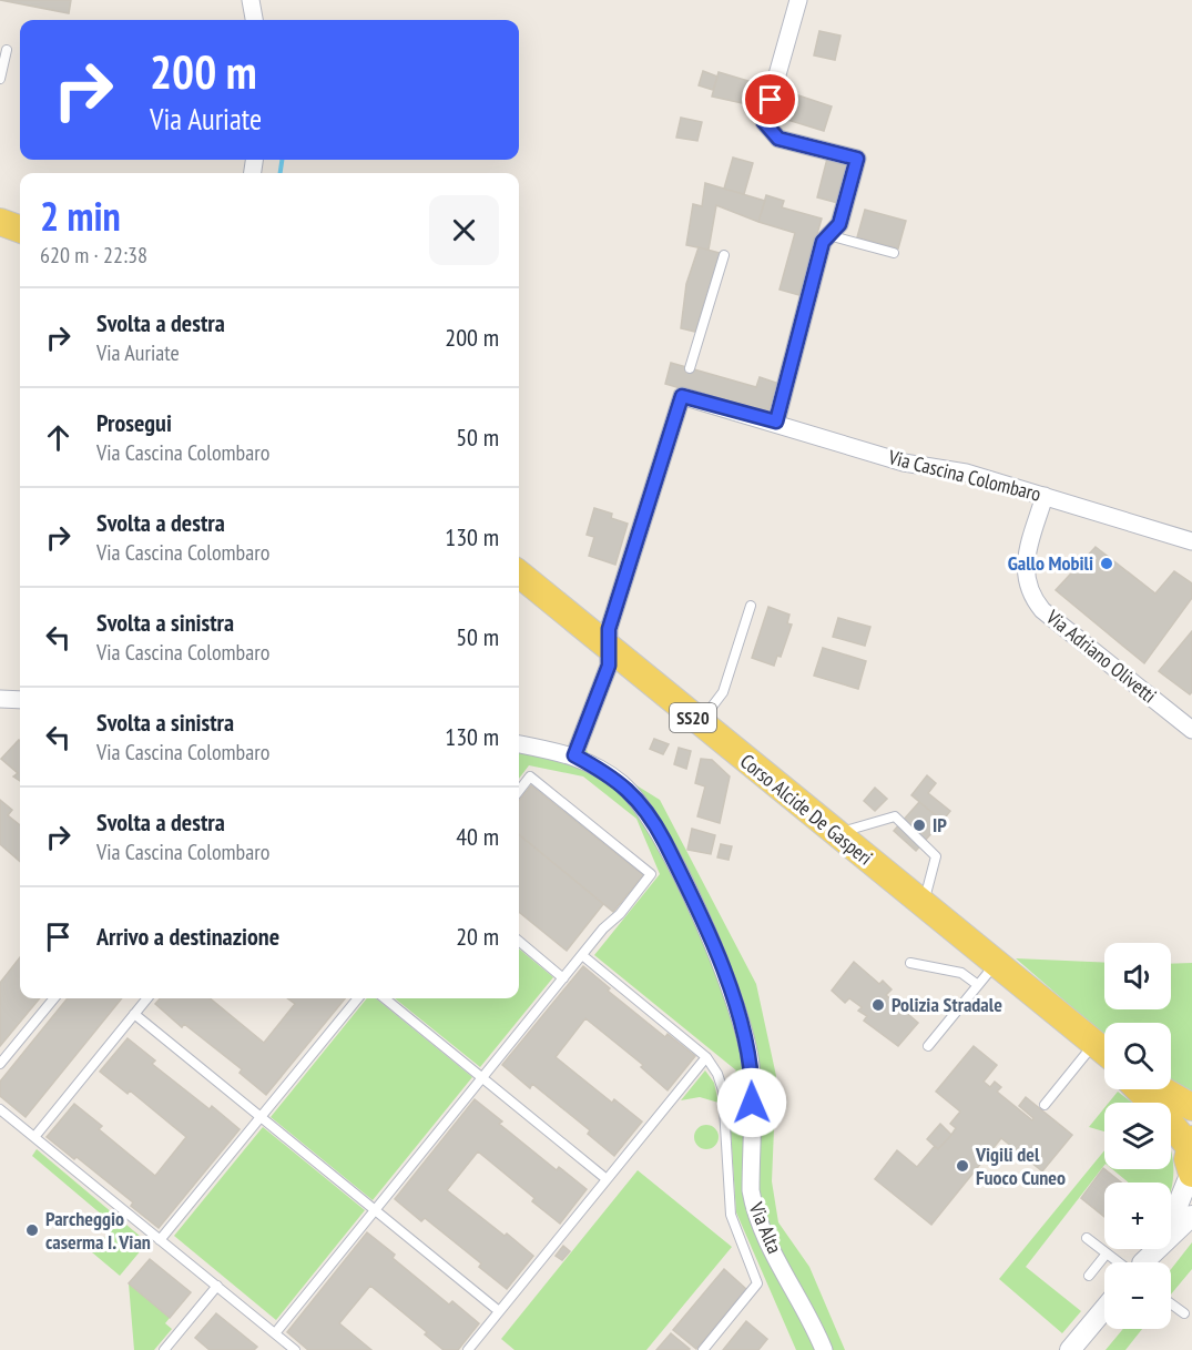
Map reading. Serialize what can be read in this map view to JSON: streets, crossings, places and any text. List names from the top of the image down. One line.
{"streets":{"main road":["SS20","Corso Alcide De Gasperi"],"street":["Via Cascina Colombaro","Via Adriano Olivetti","Via Alta"]},"crossings":[["Via Cascina Colombaro","Via Adriano Olivetti"],["Via Cascina Colombaro","Corso Alcide De Gasperi"],["Via Cascina Colombaro","Via Alta"]],"places":["Gallo Mobili","IP","Polizia Stradale","Vigili del Fuoco Cuneo","Parcheggio caserma I. Vian"],"page":{"turn":["200 m","Via Auriate"],"heading":["2 min","620 m · 22:38"],"list":[{"name":"Svolta a destra","note":"Via Auriate","value":"200 m"},{"name":"Prosegui","note":"Via Cascina Colombaro","value":"50 m"},{"name":"Svolta a destra","note":"Via Cascina Colombaro","value":"130 m"},{"name":"Svolta a sinistra","note":"Via Cascina Colombaro","value":"50 m"},{"name":"Svolta a sinistra","note":"Via Cascina Colombaro","value":"130 m"},{"name":"Svolta a destra","note":"Via Cascina Colombaro","value":"40 m"},{"name":"Arrivo a destinazione","value":"20 m"}],"map_buttons":["+","−"]}}
